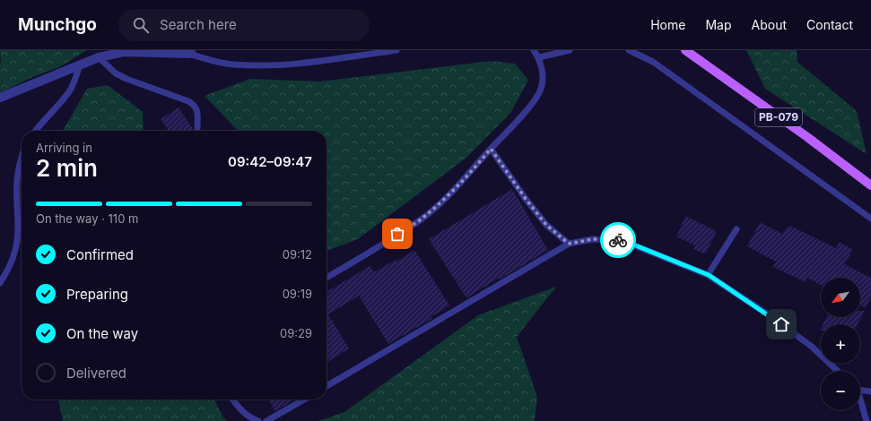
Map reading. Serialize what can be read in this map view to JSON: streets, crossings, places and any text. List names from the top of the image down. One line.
{"streets":{"main road":["PB-079"]},"north":"bottom left","page":{"header":"Munchgo","search":"Search here","nav":["Home","Map","About","Contact"],"heading":["2 min","Arriving in","09:42–09:47"],"bar":"On the way · 110 m","list":[["Confirmed","09:12"],["Preparing","09:19"],["On the way","09:29"],"Delivered"],"map_buttons":["+","−"]}}
